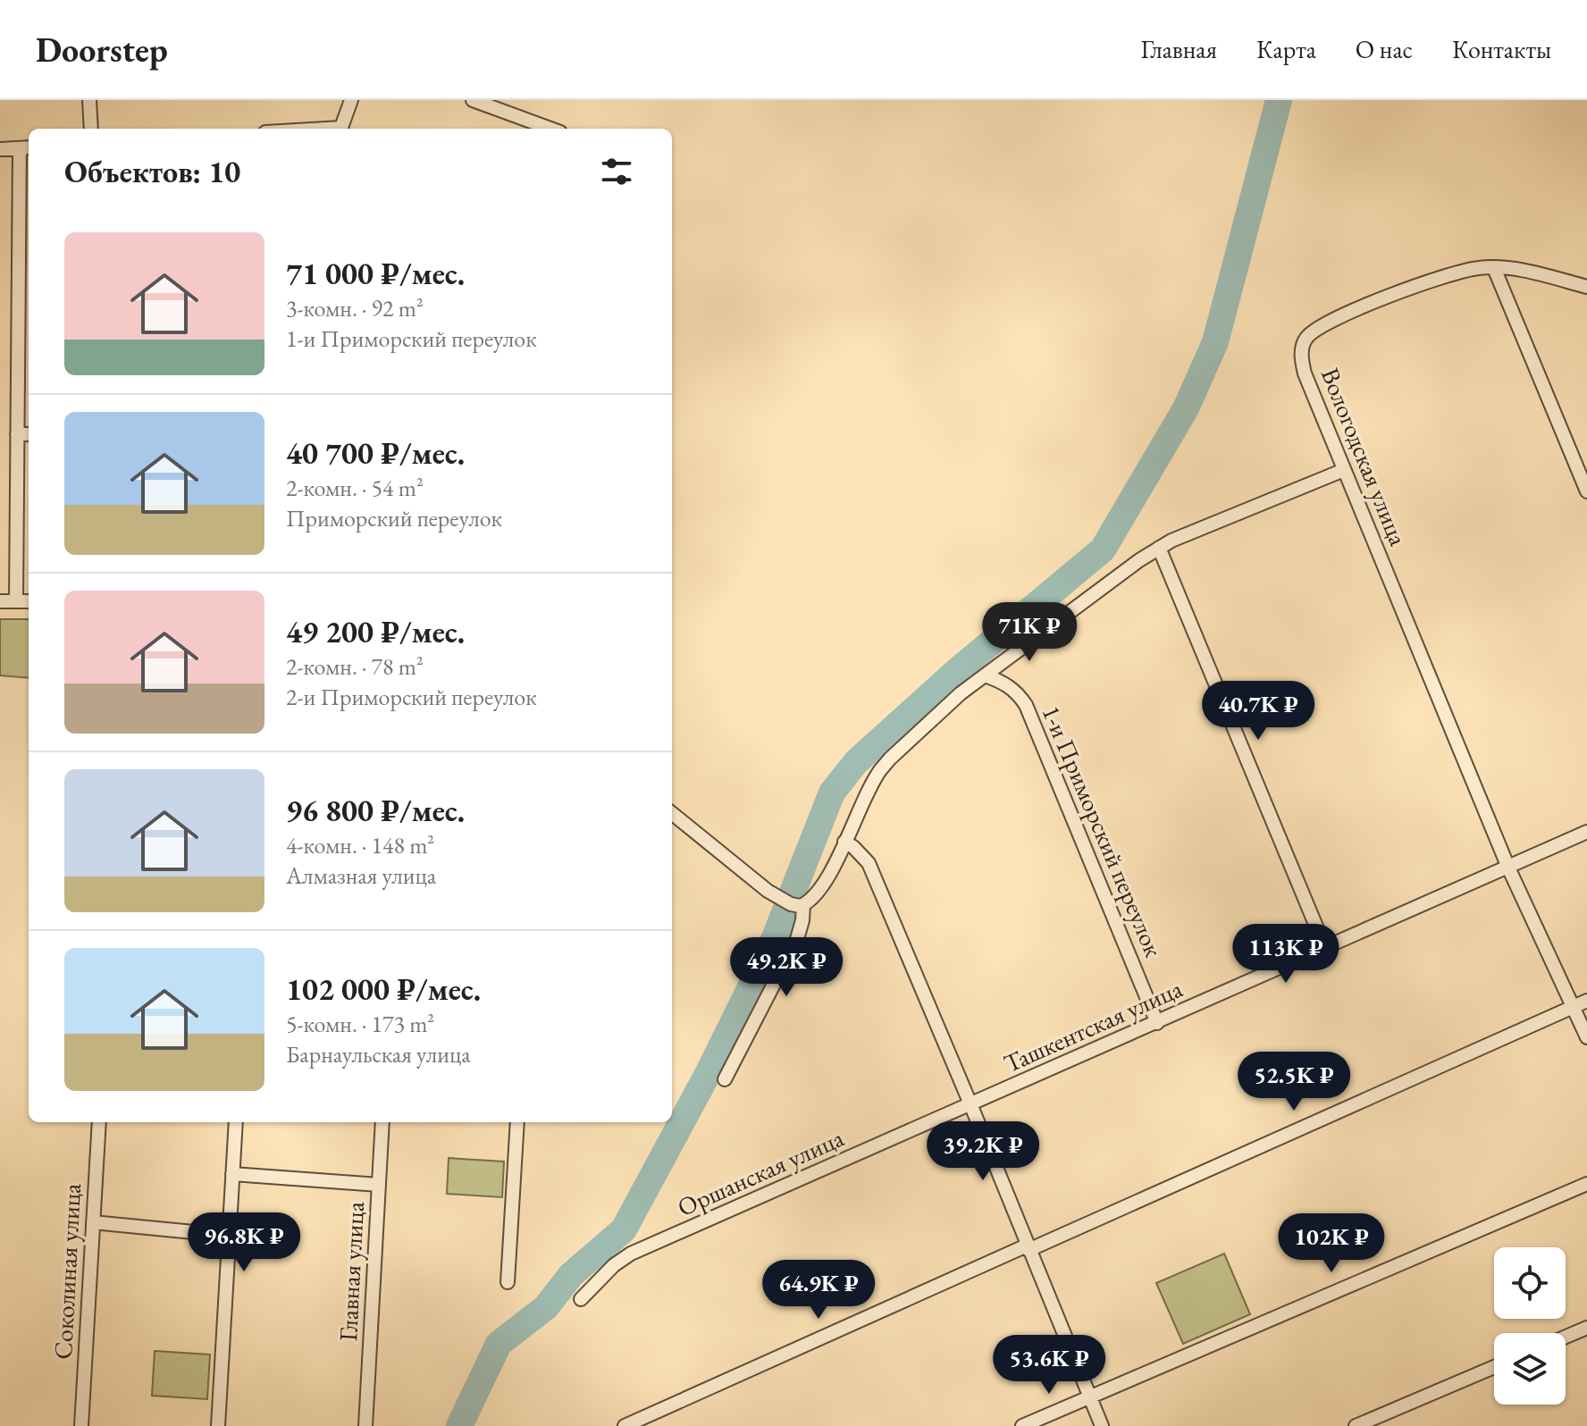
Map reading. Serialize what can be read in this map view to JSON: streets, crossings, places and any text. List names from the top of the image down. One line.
{"streets":{"street":["Вологодская улица","1-и Приморский переулок","Ташкентская улица","Оршанская улица","Соколиная улица","Главная улица"]},"crossings":[["Вологодская улица","Ташкентская улица"],["1-и Приморский переулок","Ташкентская улица"],["Ташкентская улица","Оршанская улица"]],"page":{"header":"Doorstep","nav":["Главная","Карта","О нас","Контакты"],"heading":"Объектов: 10","list":[{"name":"71 000 ₽/мес.","note":"3-комн. · 92 m² · 1-и Приморский переулок"},{"name":"40 700 ₽/мес.","note":"2-комн. · 54 m² · Приморский переулок"},{"name":"49 200 ₽/мес.","note":"2-комн. · 78 m² · 2-и Приморский переулок"},{"name":"96 800 ₽/мес.","note":"4-комн. · 148 m² · Алмазная улица"},{"name":"102 000 ₽/мес.","note":"5-комн. · 173 m² · Барнаульская улица"}],"price":["71K ₽","40.7K ₽","113K ₽","49.2K ₽","52.5K ₽","39.2K ₽","96.8K ₽","102K ₽","64.9K ₽","53.6K ₽"]}}
